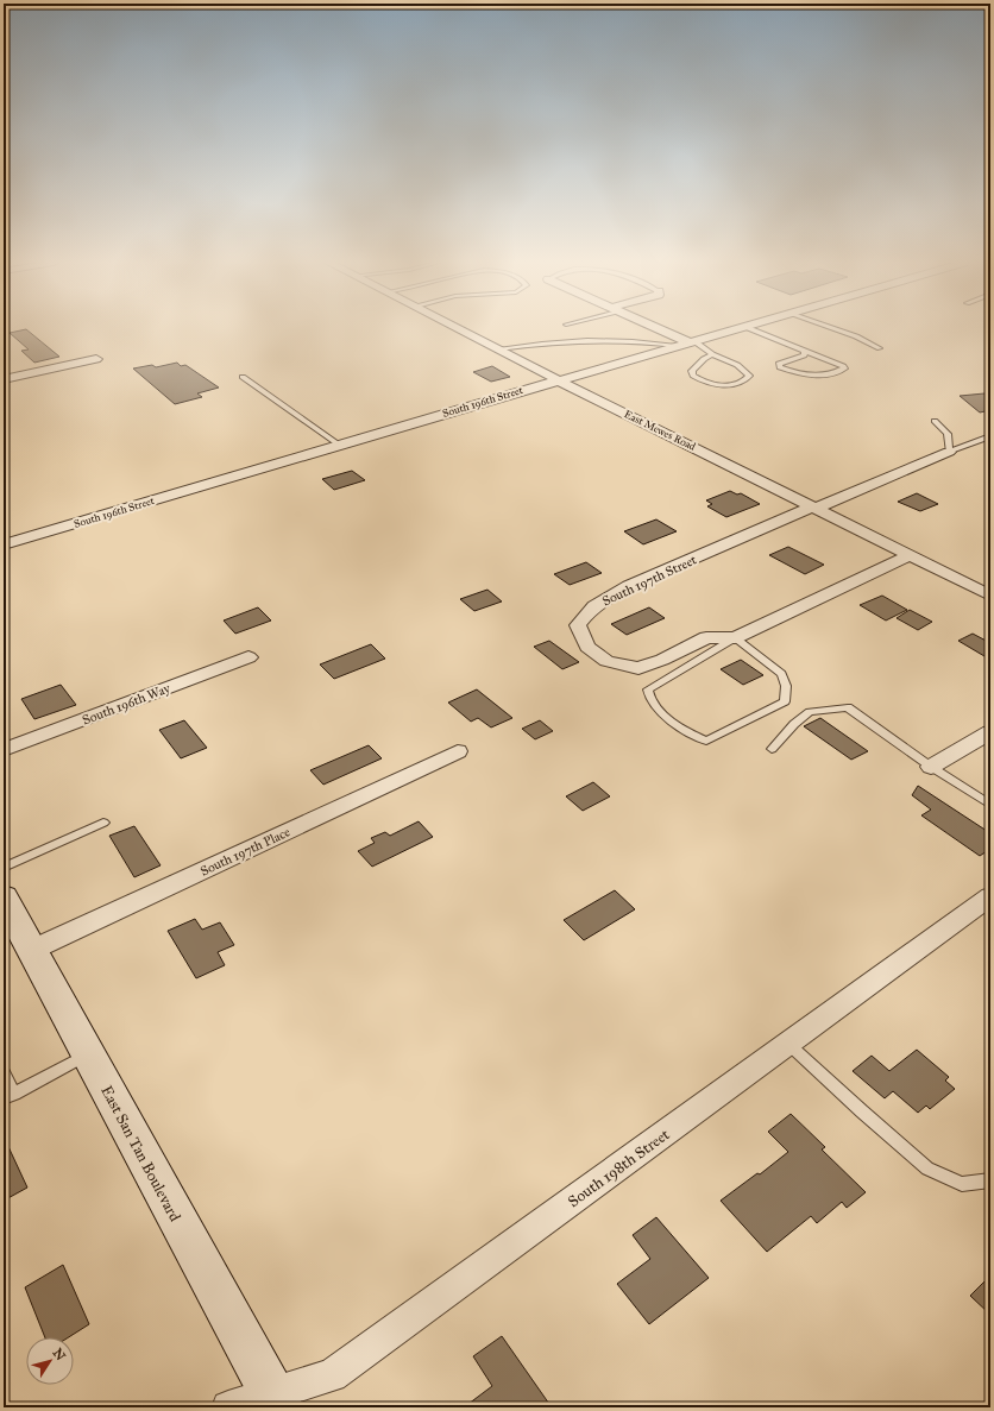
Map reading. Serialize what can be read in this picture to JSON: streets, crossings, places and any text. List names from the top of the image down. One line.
{"streets":{"street":["South 196th Street","East Mewes Road","South 197th Street","South 196th Way","South 197th Place","East San Tan Boulevard","South 198th Street"]},"crossings":[["South 196th Street","East Mewes Road"],["East Mewes Road","South 197th Street"],["South 197th Place","East San Tan Boulevard"],["East San Tan Boulevard","South 198th Street"]],"north":"top right"}
